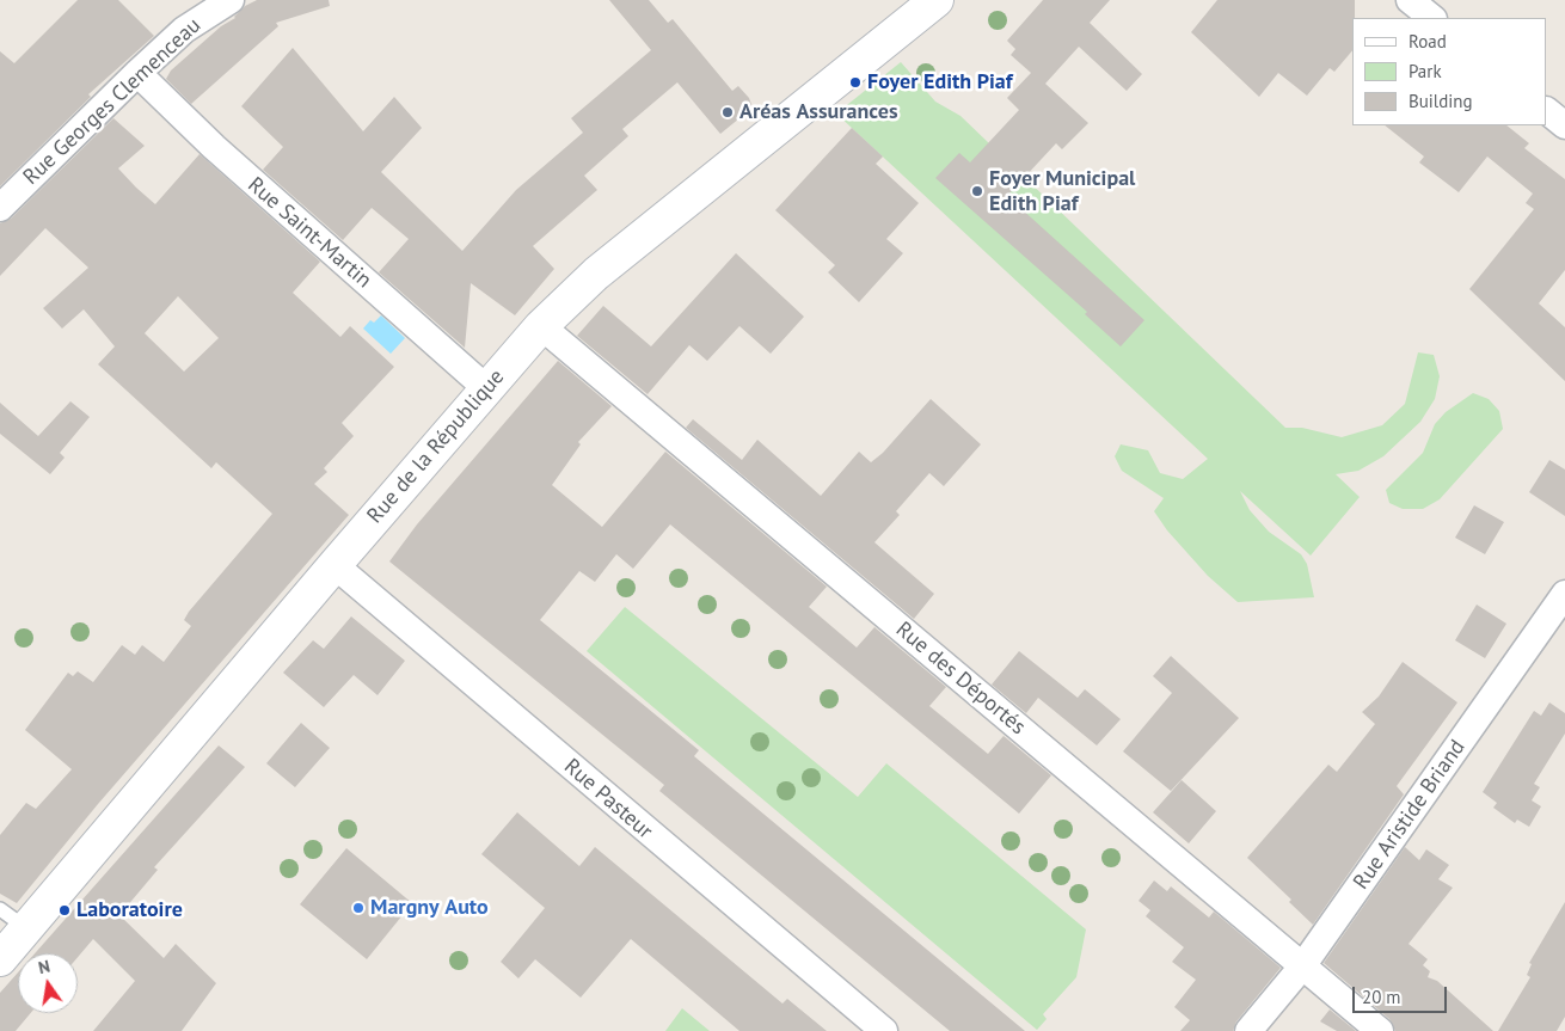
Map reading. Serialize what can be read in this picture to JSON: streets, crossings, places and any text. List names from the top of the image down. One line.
{"streets":{"street":["Rue Georges Clemenceau","Rue Saint-Martin","Rue de la République","Rue des Déportés","Rue Pasteur","Rue Aristide Briand"]},"crossings":[["Rue Georges Clemenceau","Rue Saint-Martin"],["Rue Saint-Martin","Rue de la République"],["Rue de la République","Rue des Déportés"],["Rue de la République","Rue Pasteur"],["Rue des Déportés","Rue Aristide Briand"]],"places":["Foyer Edith Piaf","Aréas Assurances","Foyer Municipal Edith Piaf","Margny Auto","Laboratoire"],"legend":["Road","Park","Building"],"scale_bar":"20 m","north":"top"}
